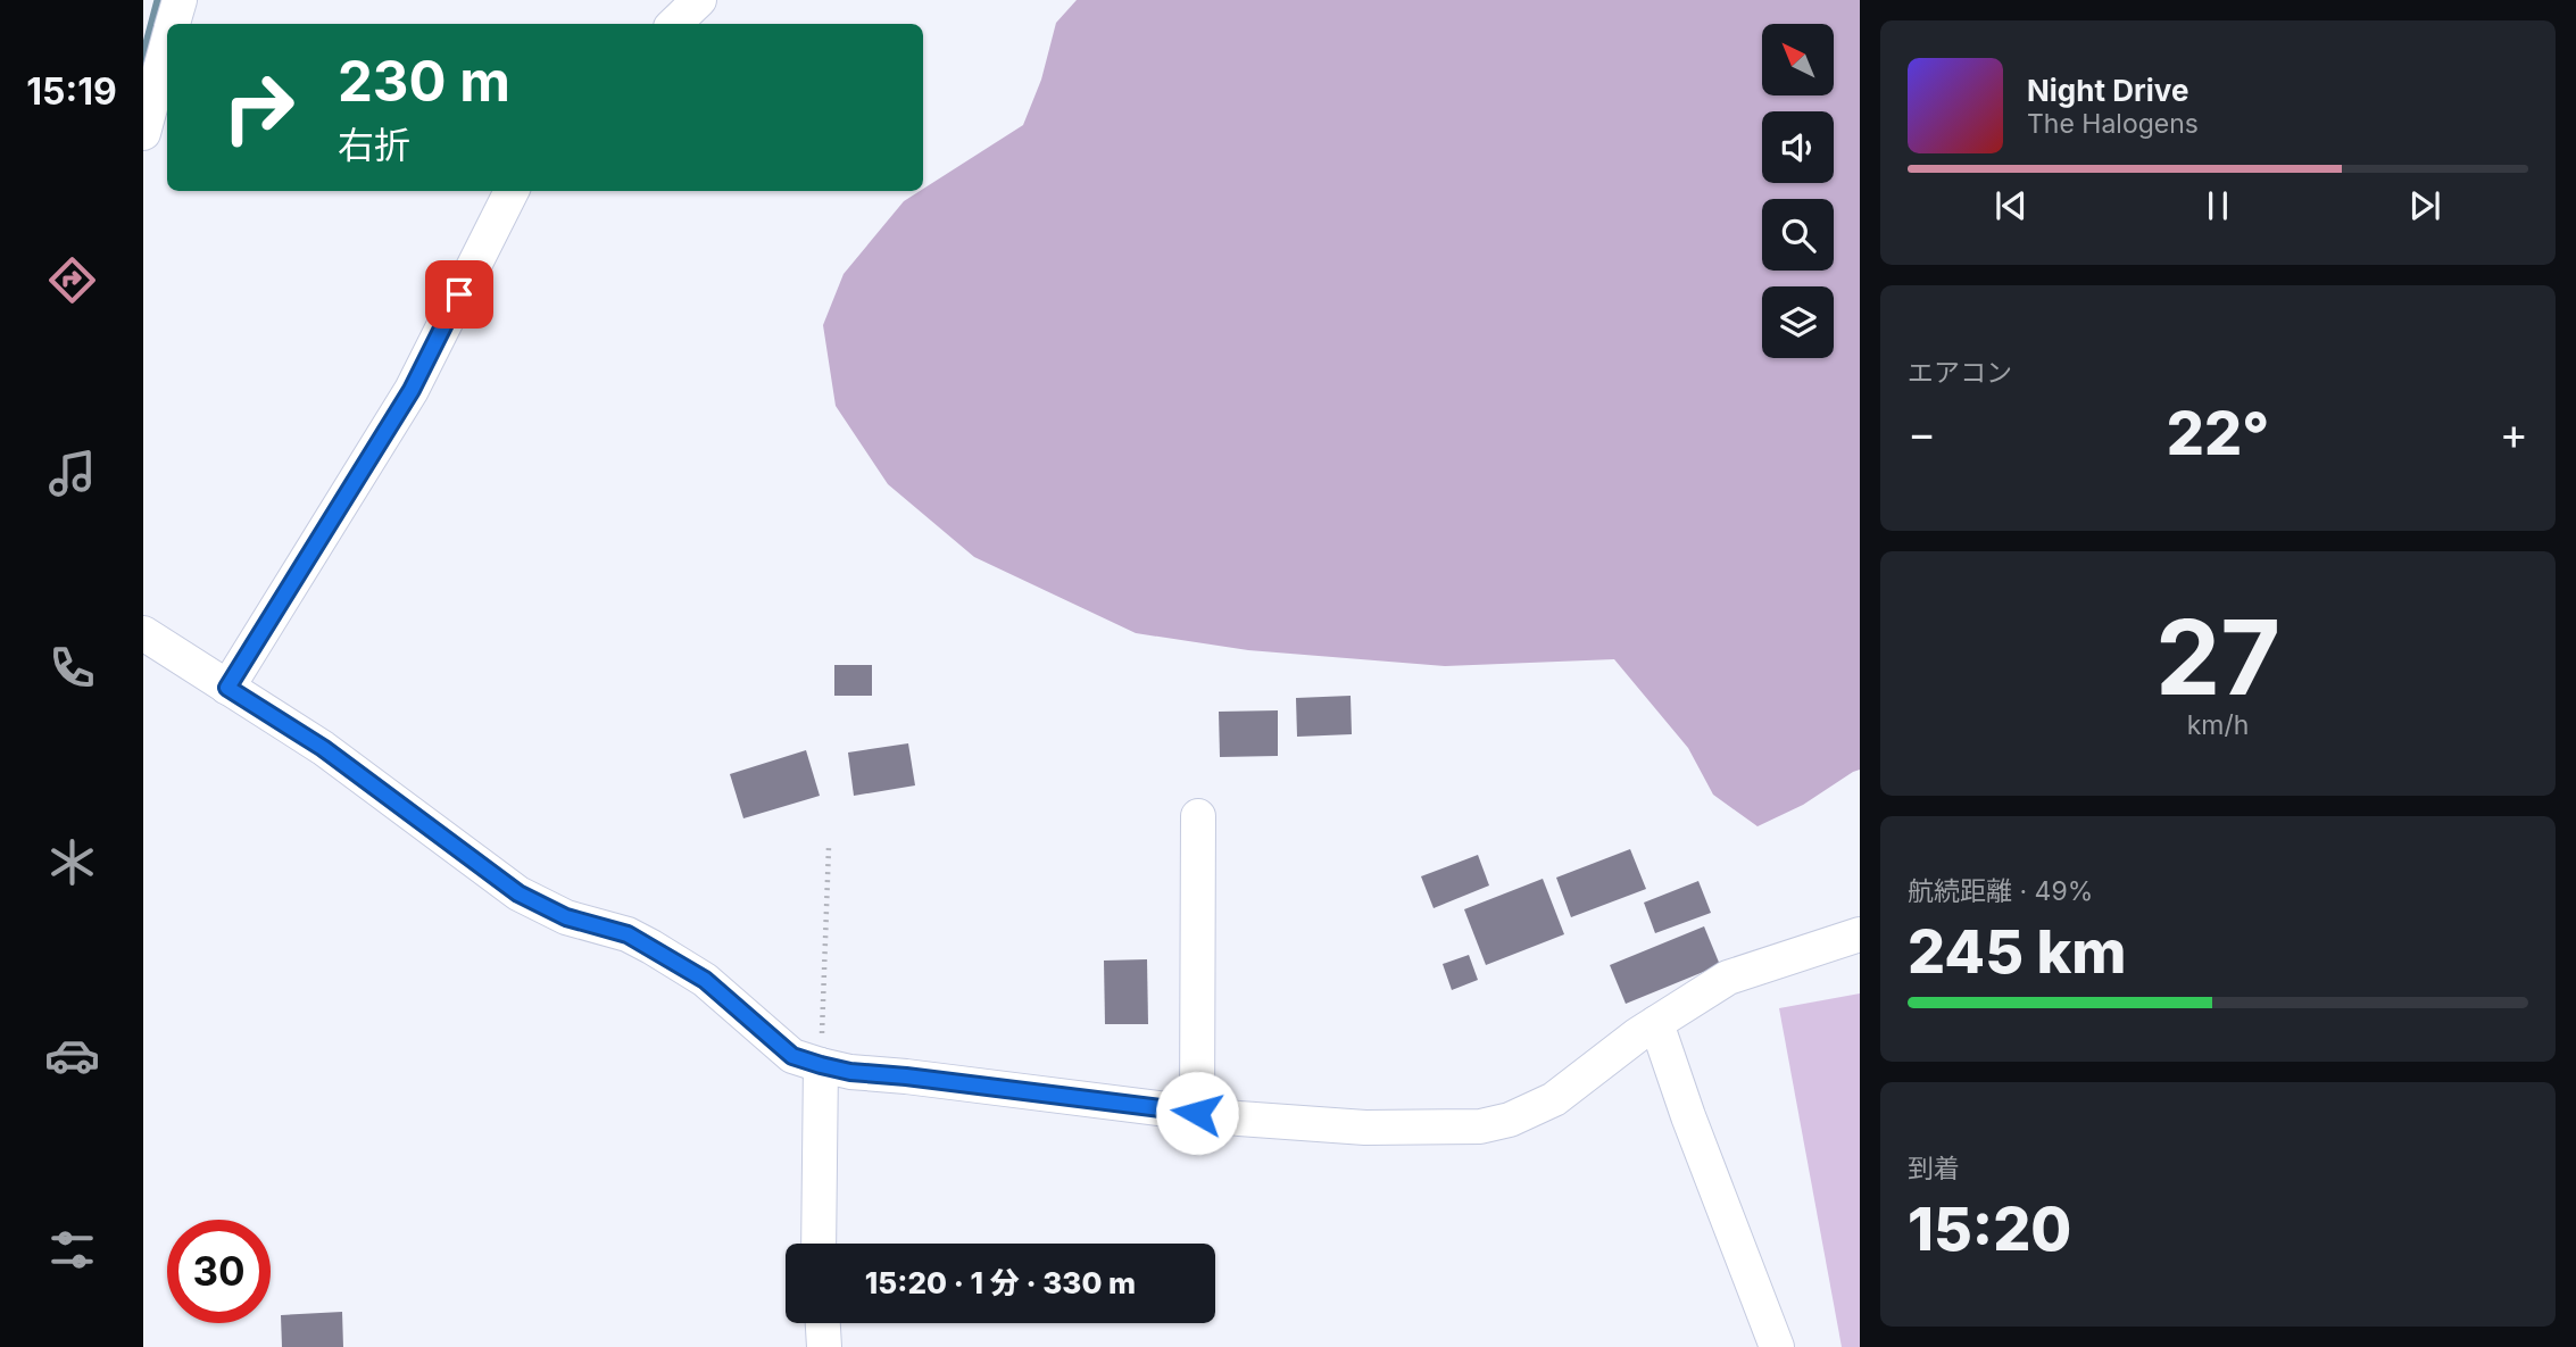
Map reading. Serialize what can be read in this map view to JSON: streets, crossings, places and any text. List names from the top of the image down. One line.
{"north":"top left","page":{"tabs":"15:19","turn":["230 m","右折"],"song":["Night Drive","The Halogens"],"tile":["エアコン",["27","km/h"],["航続距離 · 49%","245 km"],["到着","15:20"]],"heat":["−","22°","+"],"limit":"30","trip":"15:20 · 1 分 · 330 m"}}
